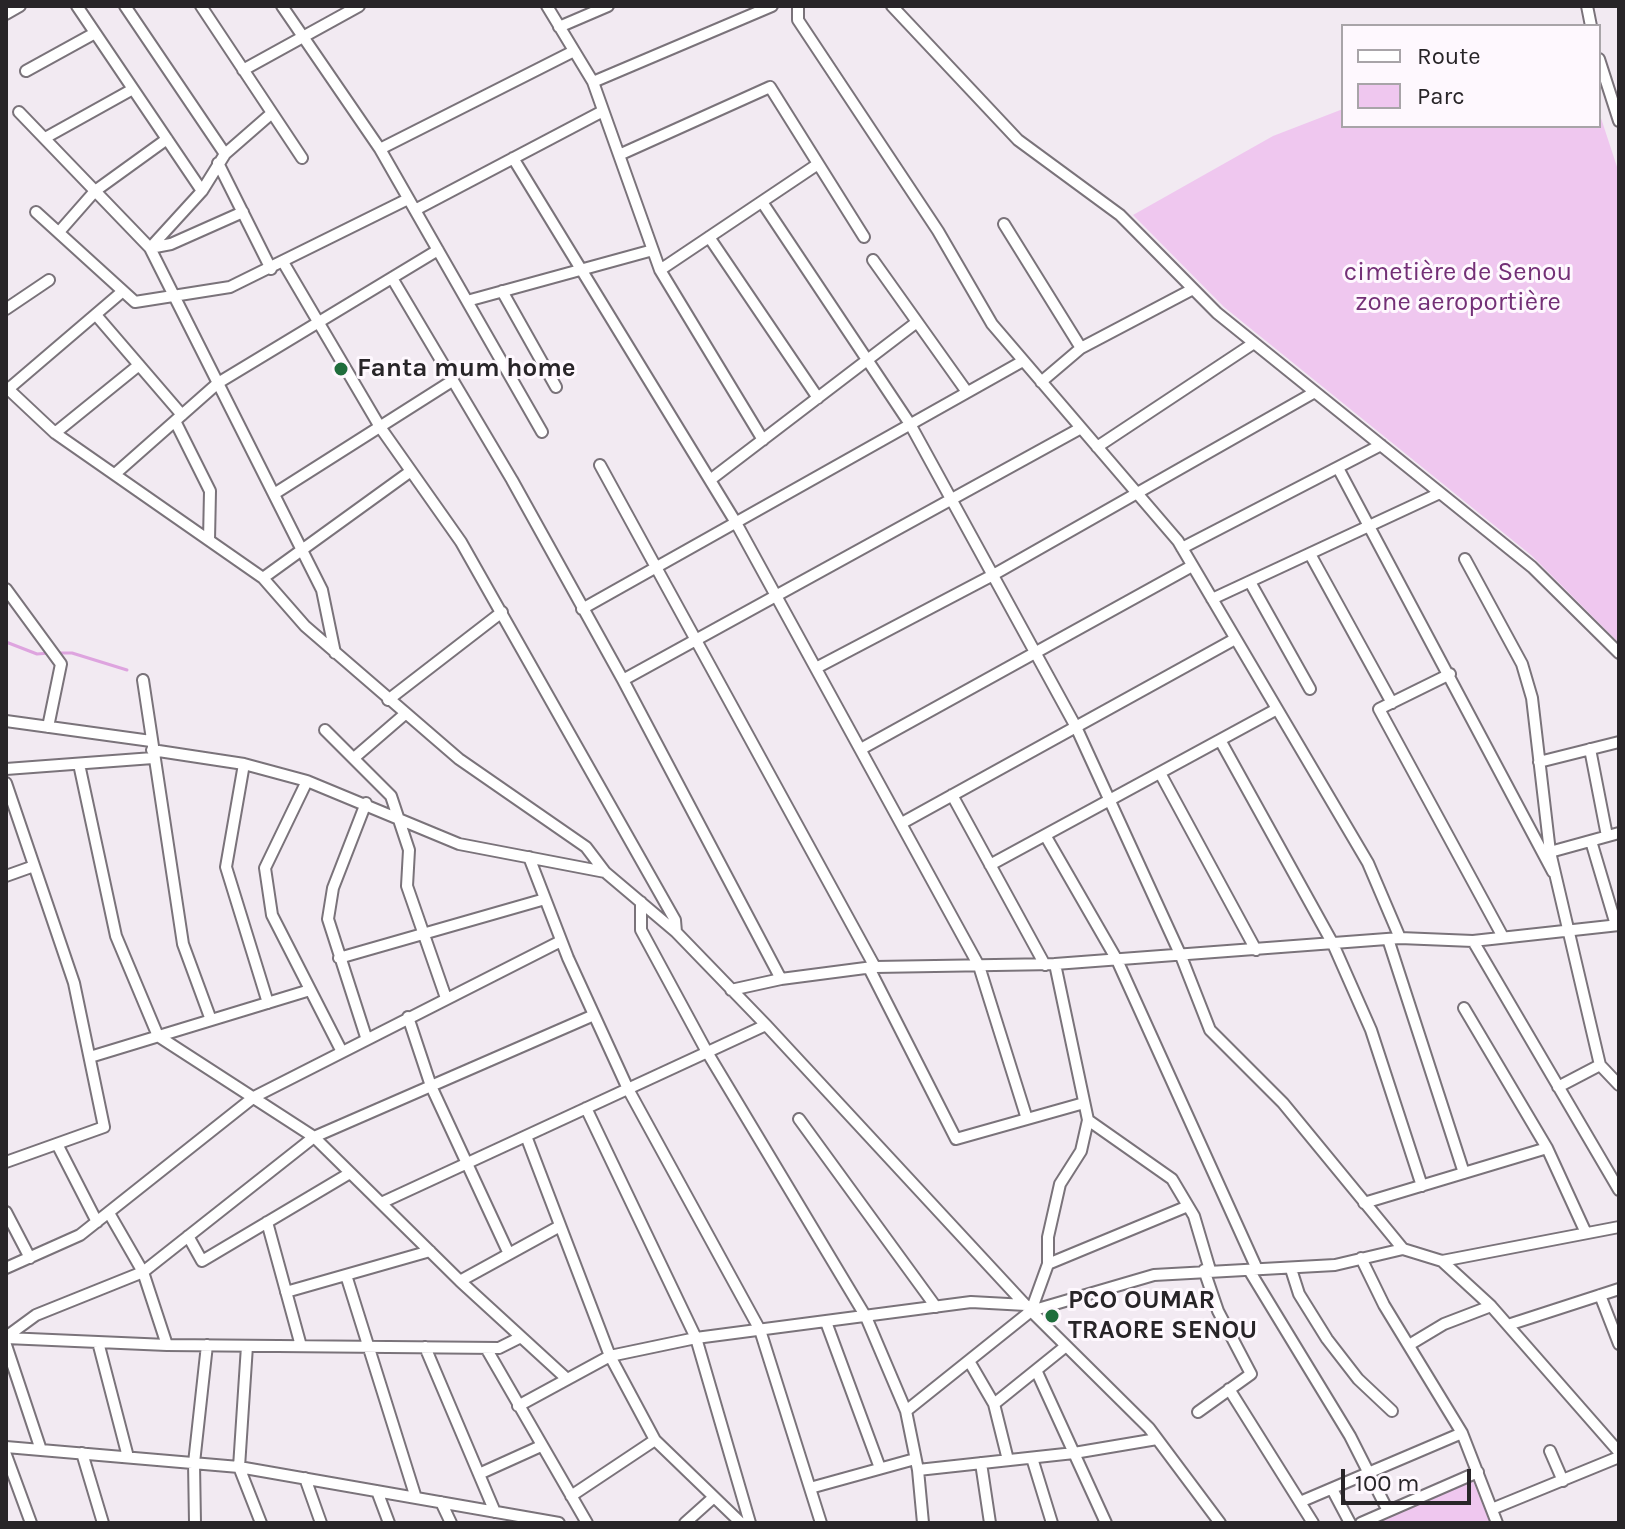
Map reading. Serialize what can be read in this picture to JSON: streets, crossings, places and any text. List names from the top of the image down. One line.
{"parks":["cimetière de Senou zone aeroportière"],"places":["Fanta mum home","PCO OUMAR TRAORE SENOU"],"legend":["Route","Parc"],"scale_bar":"100 m"}
